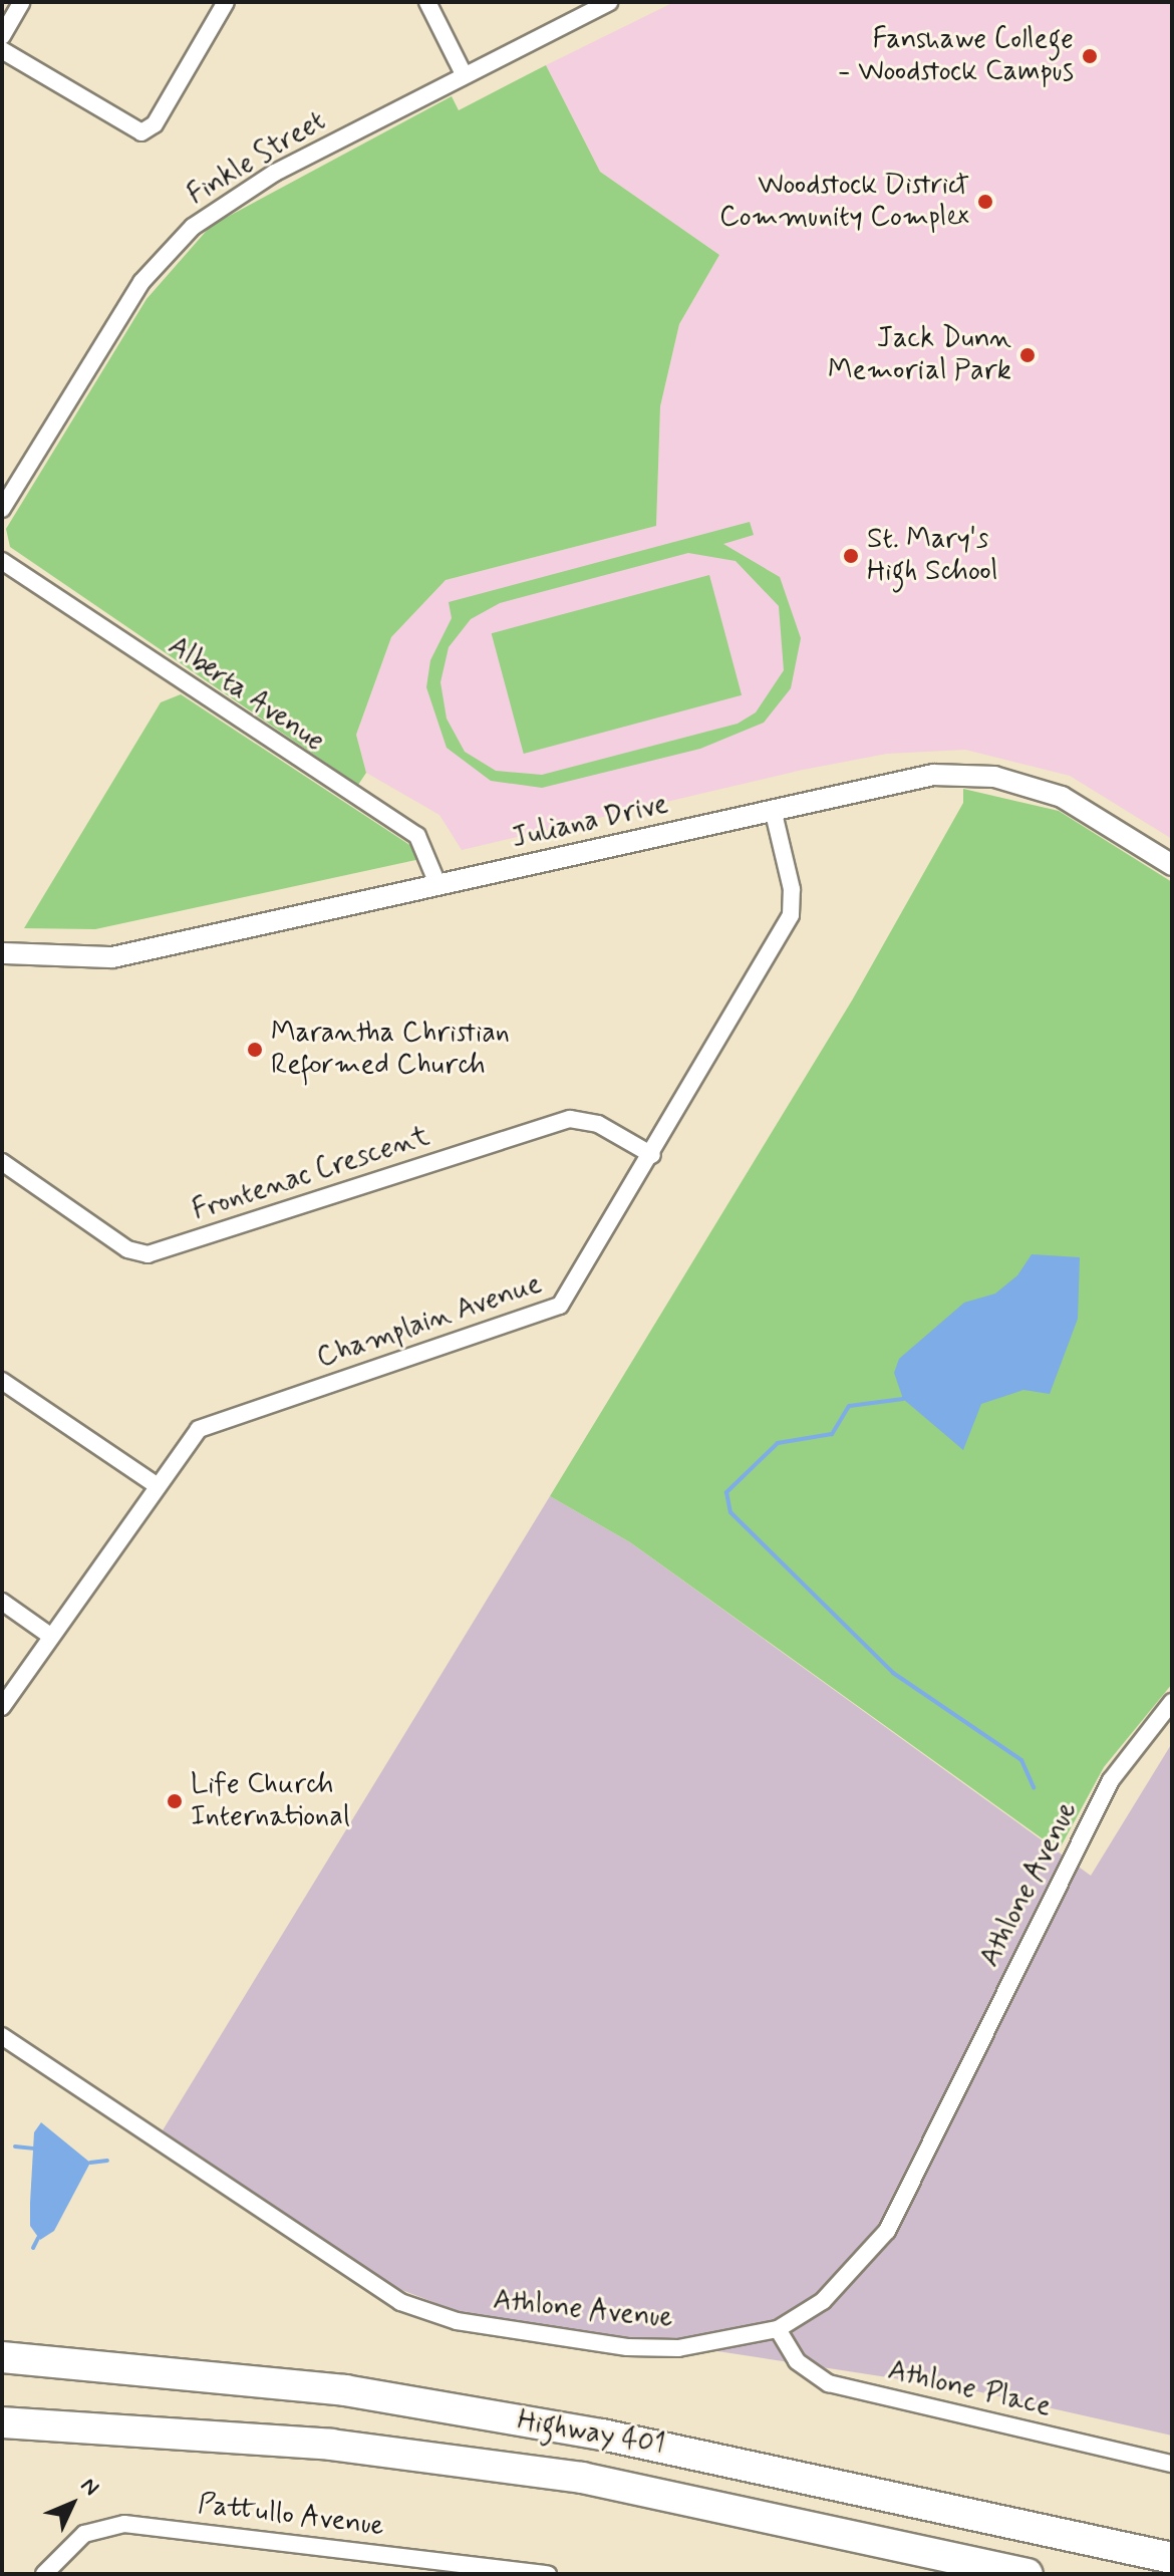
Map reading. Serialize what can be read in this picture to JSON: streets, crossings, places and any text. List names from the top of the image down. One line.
{"streets":{"highway":["Highway 401"],"street":["Finkle Street","Alberta Avenue","Juliana Drive","Frontenac Crescent","Champlain Avenue","Athlone Avenue","Athlone Place","Pattullo Avenue"]},"crossings":[["Alberta Avenue","Juliana Drive"],["Juliana Drive","Champlain Avenue"],["Frontenac Crescent","Champlain Avenue"],["Athlone Avenue","Athlone Place"]],"places":["Fanshawe College - Woodstock Campus","Woodstock District Community Complex","Jack Dunn Memorial Park","St. Mary's High School","Marantha Christian Reformed Church","Life Church International"],"north":"top right"}
